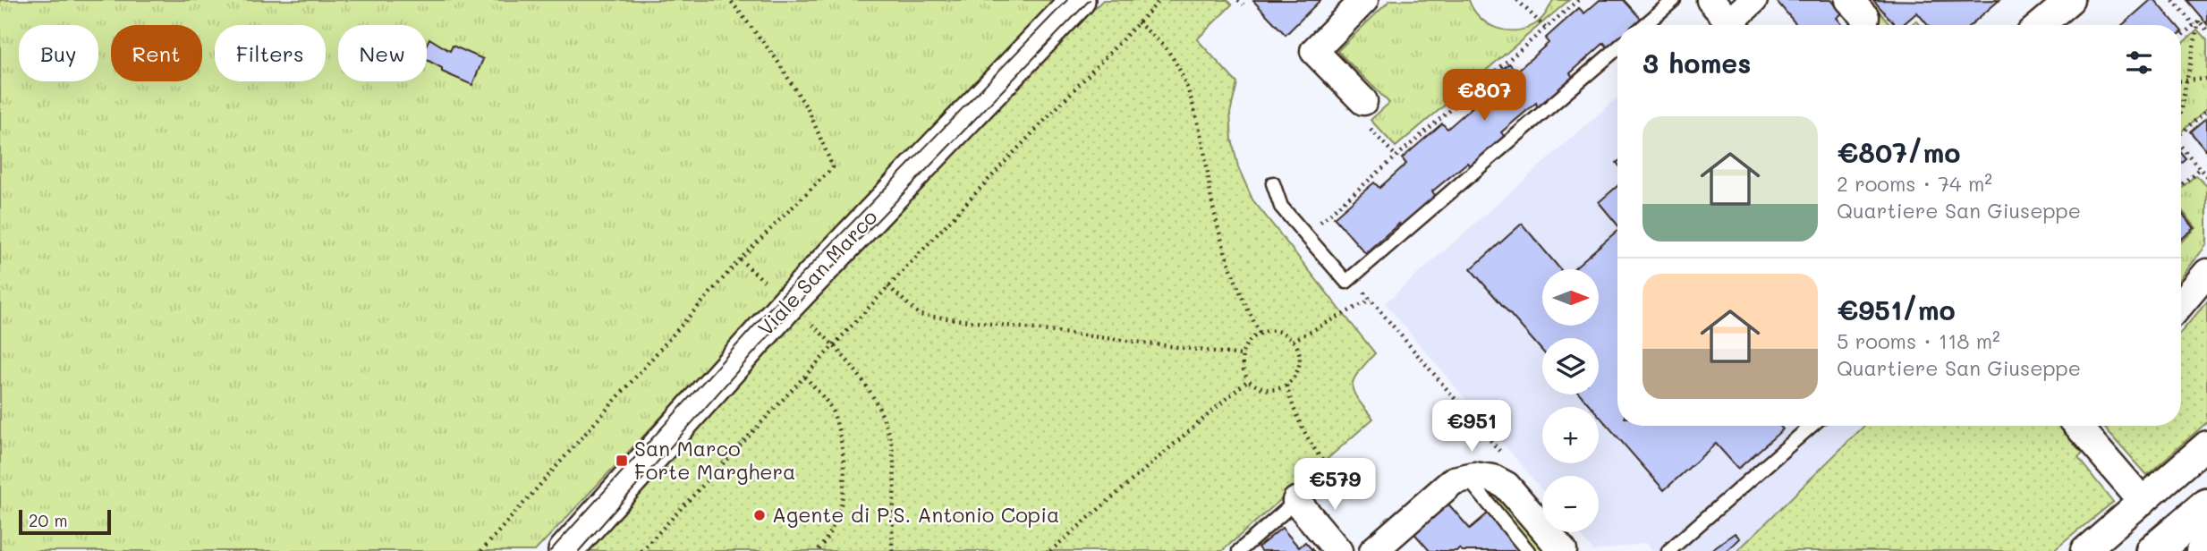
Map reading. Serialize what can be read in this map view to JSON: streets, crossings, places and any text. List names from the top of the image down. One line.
{"streets":{"street":["Viale San Marco"]},"places":{"transit":["San Marco Forte Marghera"],"other":["Agente di P.S. Antonio Copia"]},"scale_bar":"20 m","north":"right","page":{"chip":["Buy","Rent","Filters","New"],"heading":"3 homes","price":["€807","€951","€579"],"list":[{"name":"€807/mo","note":"2 rooms · 74 m² · Quartiere San Giuseppe"},{"name":"€951/mo","note":"5 rooms · 118 m² · Quartiere San Giuseppe"}],"map_buttons":["+","−"],"scale":"20 m"}}
